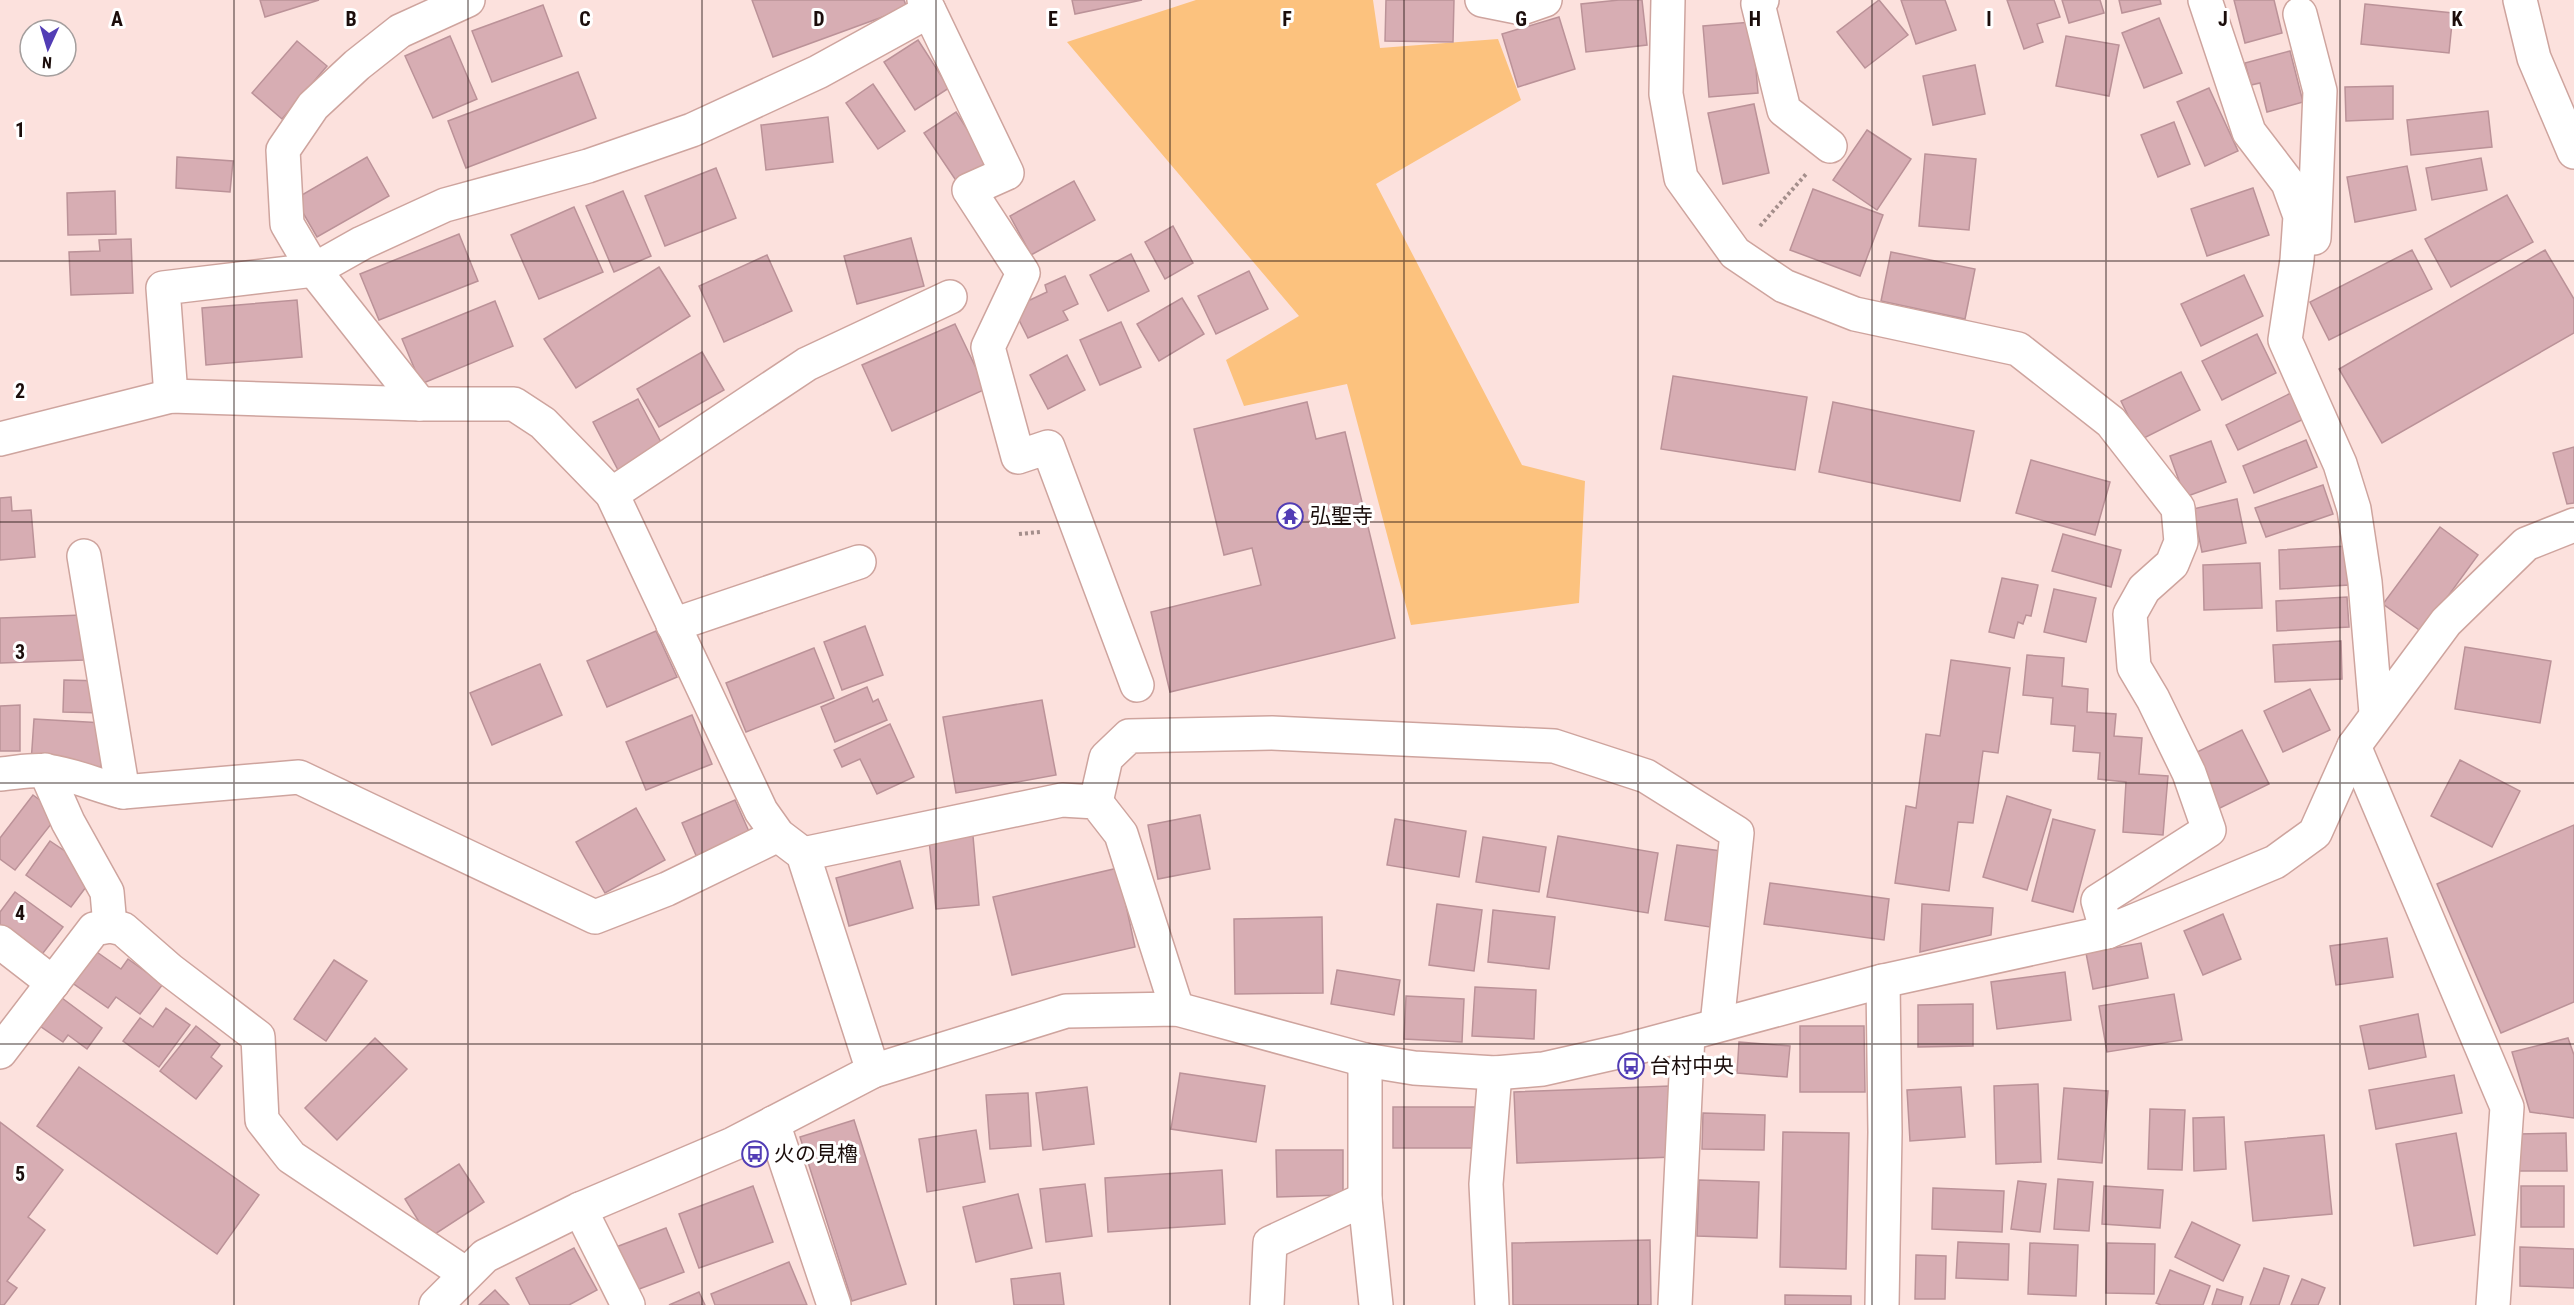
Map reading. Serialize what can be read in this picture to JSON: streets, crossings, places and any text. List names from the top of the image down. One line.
{"places":{"temple":["弘聖寺"],"bus stop":["台村中央","火の見櫓"]},"north":"bottom","grid":{"columns":["A","B","C","D","E","F","G","H","I","J","K"],"rows":["1","2","3","4","5"]}}
